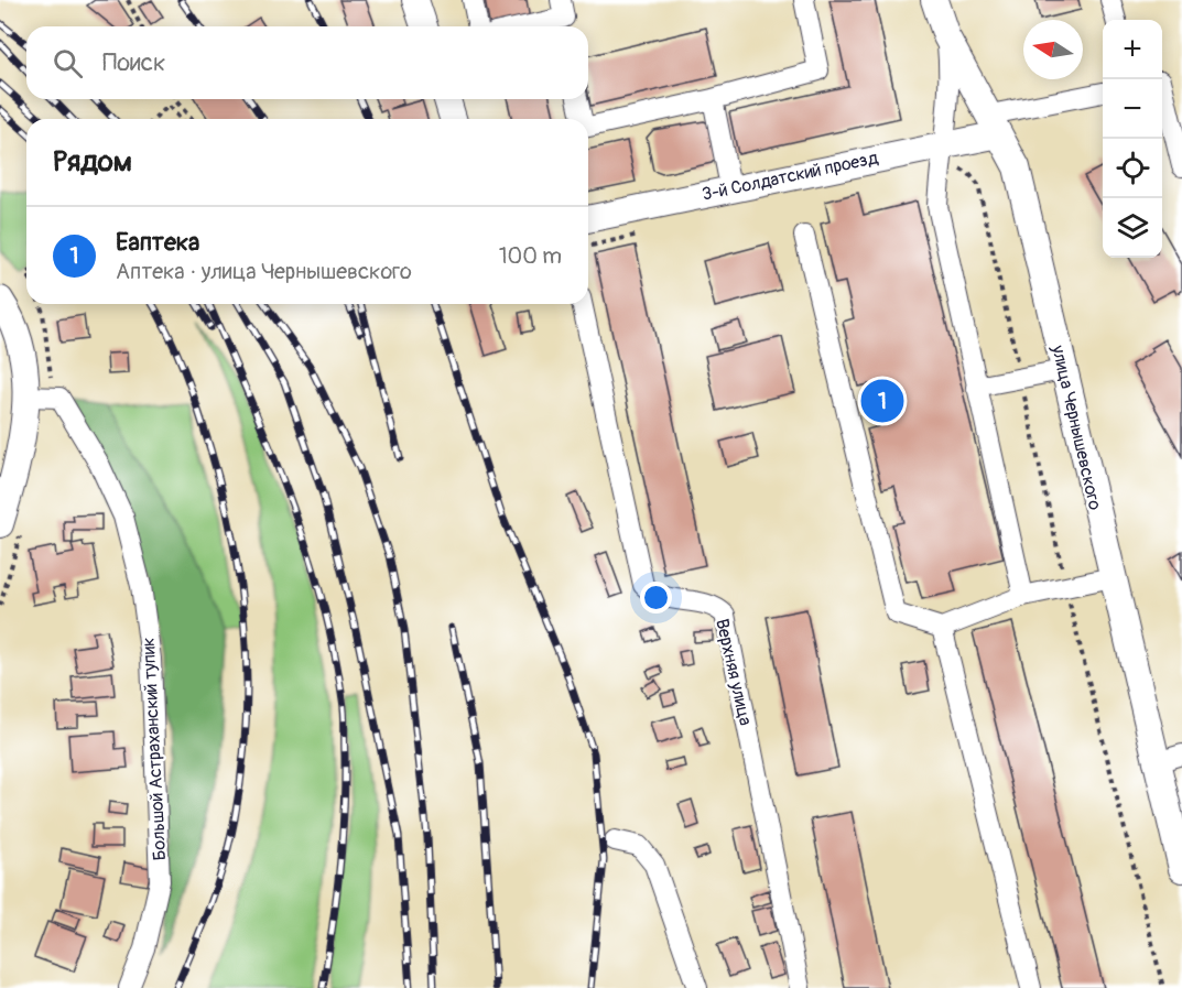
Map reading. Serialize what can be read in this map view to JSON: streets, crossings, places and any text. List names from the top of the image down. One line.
{"streets":{"main road":["3-й Солдатский проезд","улица Чернышевского"],"street":["Верхняя улица","Большой Астраханский тупик"]},"crossings":[["3-й Солдатский проезд","улица Чернышевского"]],"north":"left","page":{"map_buttons":["+","−"],"search":"Поиск","heading":"Рядом","list":[{"mark":"1","name":"Еаптека","note":"Аптека · улица Чернышевского","value":"100 m"}],"pins":"1"}}
